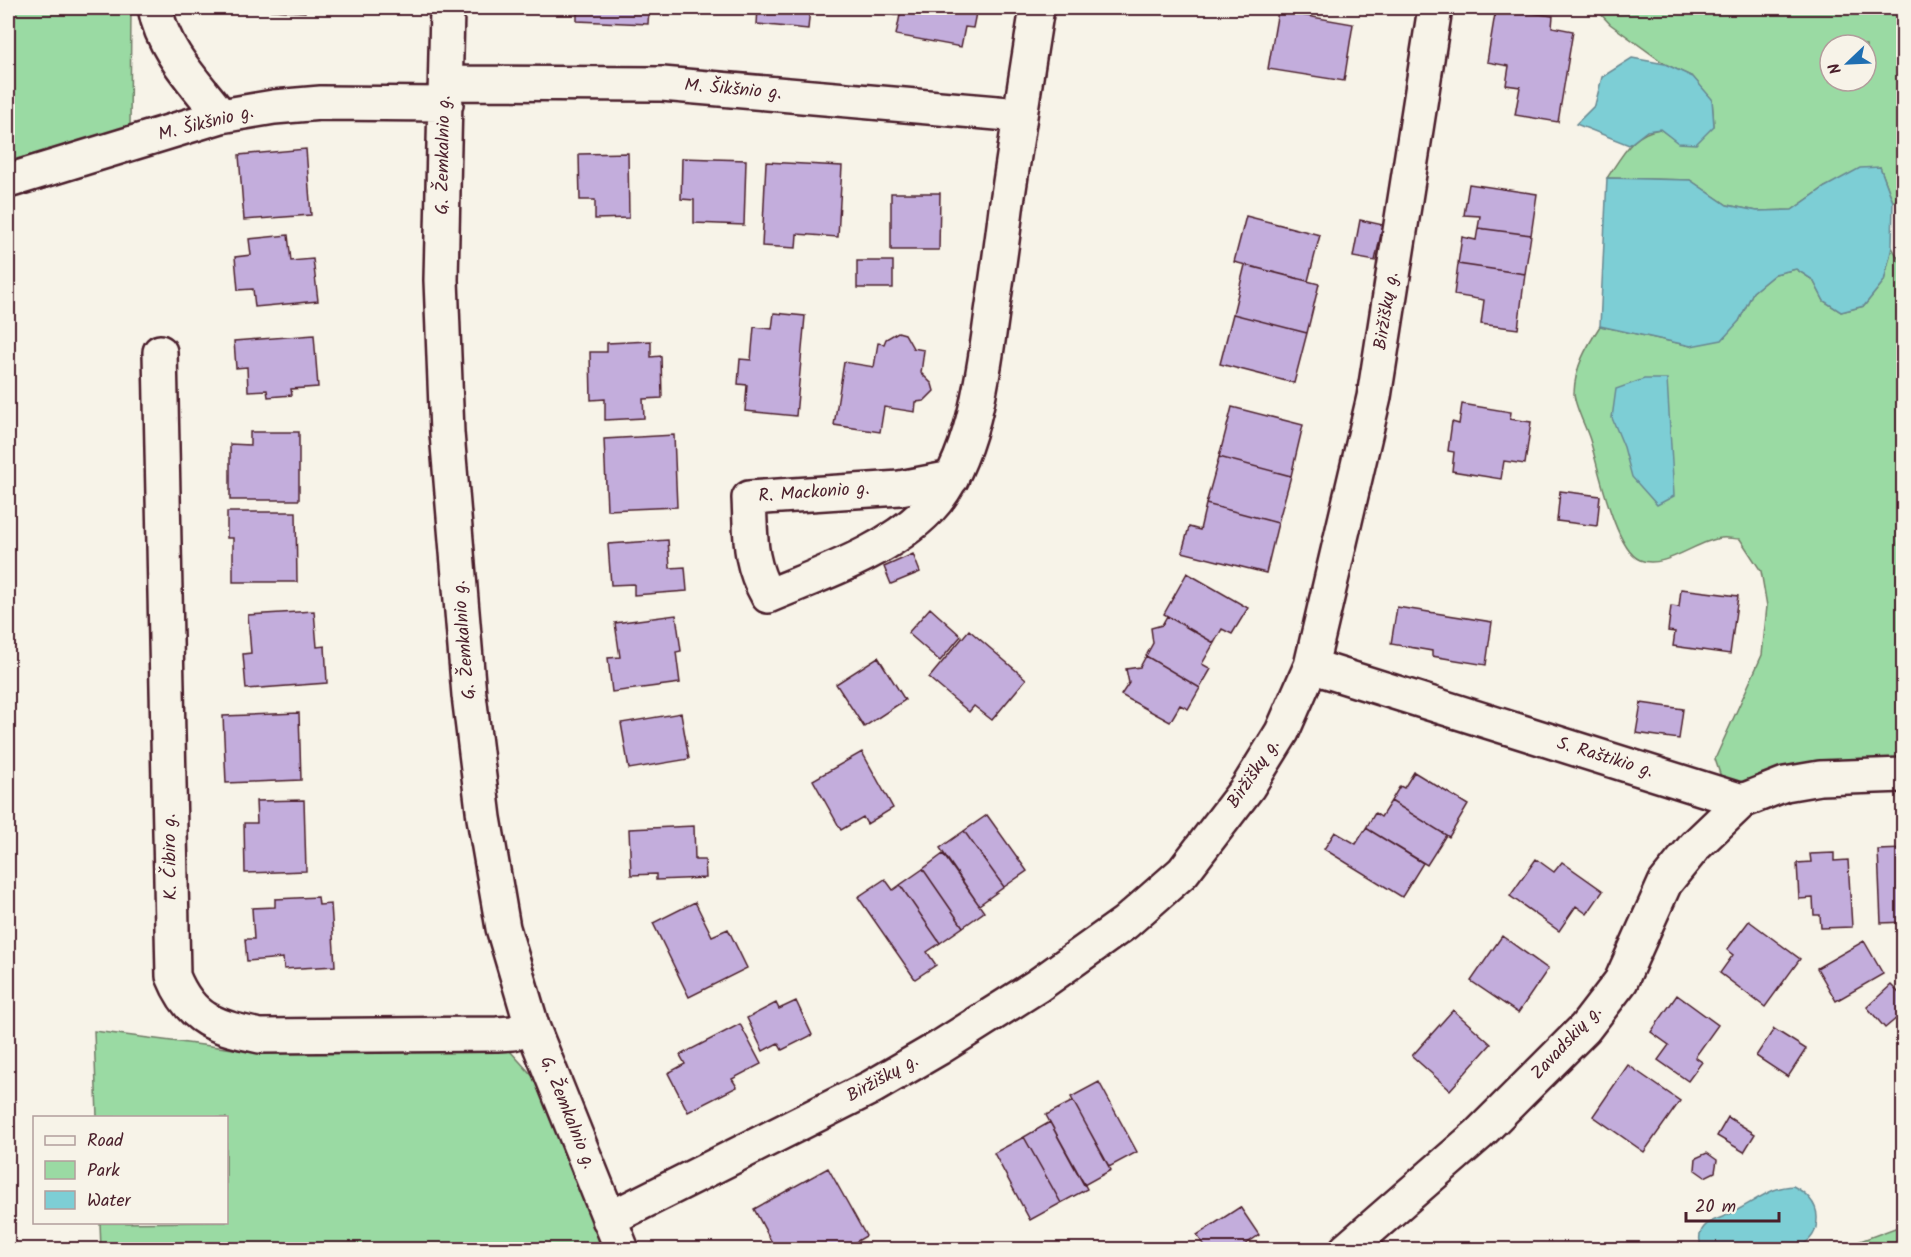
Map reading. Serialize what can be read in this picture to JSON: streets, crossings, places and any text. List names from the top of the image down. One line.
{"streets":{"street":["M. Šikšnio g.","G. Žemkalnio g.","Biržiškų g.","R. Mackonio g.","S. Raštikio g.","K. Čibiro g.","Zavadskių g."]},"crossings":[["M. Šikšnio g.","G. Žemkalnio g."],["M. Šikšnio g.","R. Mackonio g."],["G. Žemkalnio g.","Biržiškų g."],["G. Žemkalnio g.","K. Čibiro g."],["Biržiškų g.","S. Raštikio g."],["S. Raštikio g.","Zavadskių g."]],"legend":["Road","Park","Water"],"scale_bar":"20 m","north":"bottom left"}
